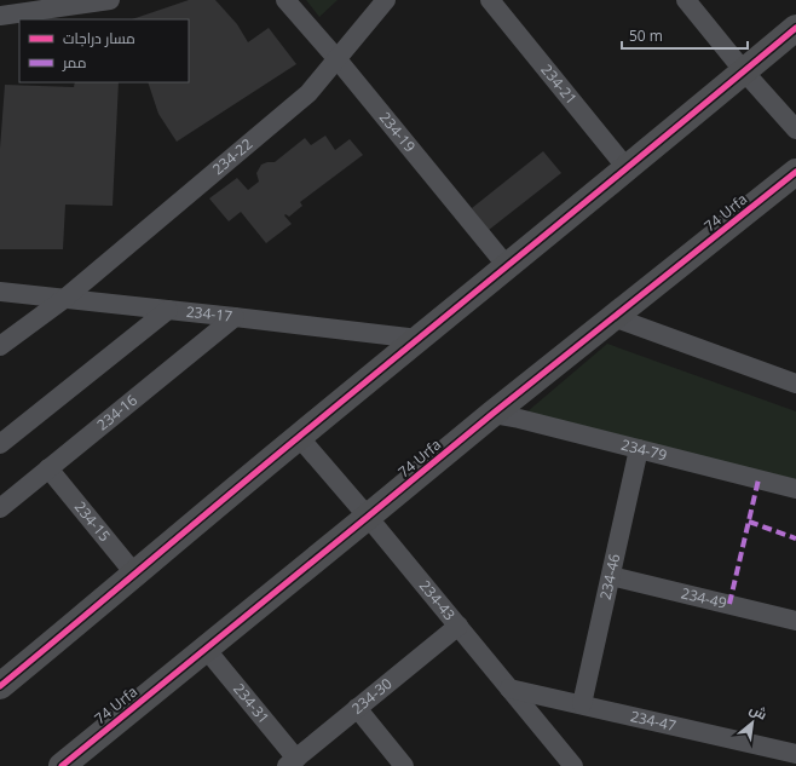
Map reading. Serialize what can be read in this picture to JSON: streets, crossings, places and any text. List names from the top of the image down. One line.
{"streets":{"street":["234-21","234-19","234-22","74 Urfa","234-17","234-16","234-79","234-15","234-46","234-49","234-43","234-30","234-31","234-47"]},"crossings":[["234-19","234-22"],["234-22","234-17"],["74 Urfa","234-79"],["74 Urfa","234-43"],["74 Urfa","234-31"],["234-17","234-16"],["234-16","234-15"],["234-79","234-46"],["234-46","234-49"],["234-46","234-47"],["234-43","234-30"],["234-43","234-47"],["234-30","234-31"]],"legend":["مسار دراجات","ممر"],"scale_bar":"50 m","north":"top right"}
